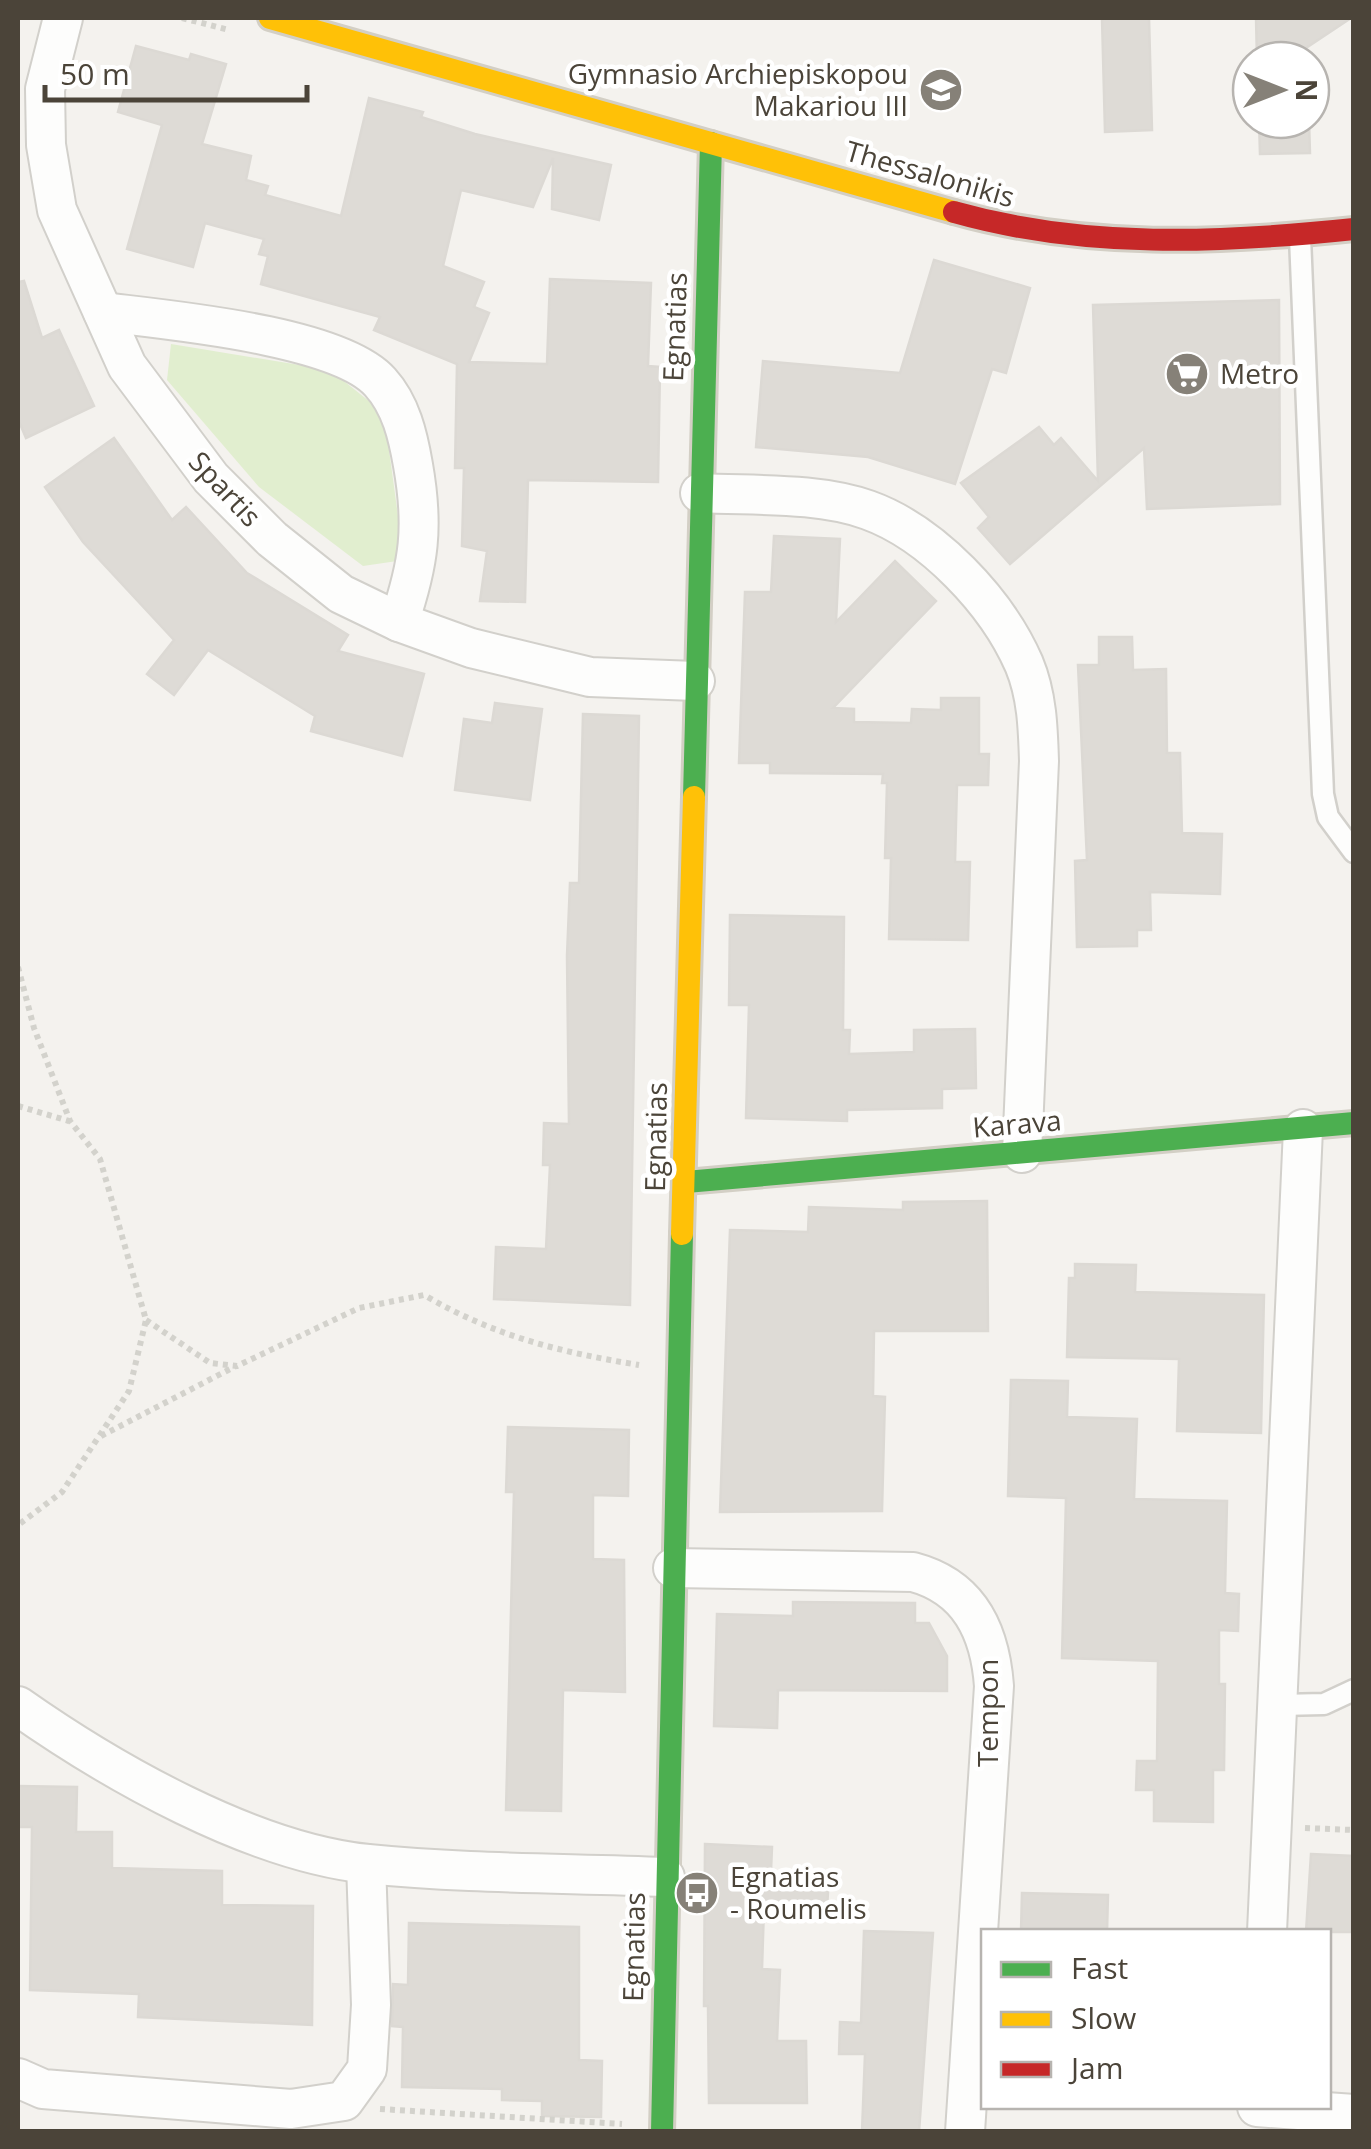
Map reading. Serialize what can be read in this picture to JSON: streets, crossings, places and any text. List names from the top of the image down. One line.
{"streets":{"street":["Thessalonikis","Egnatias","Spartis","Karava","Tempon"]},"crossings":[["Thessalonikis","Egnatias"],["Egnatias","Spartis"],["Egnatias","Karava"],["Egnatias","Tempon"]],"places":{"school or university":["Gymnasio Archiepiskopou Makariou III"],"supermarket":["Metro"],"bus stop":["Egnatias - Roumelis"]},"legend":["Fast","Slow","Jam"],"scale_bar":"50 m","north":"right"}
